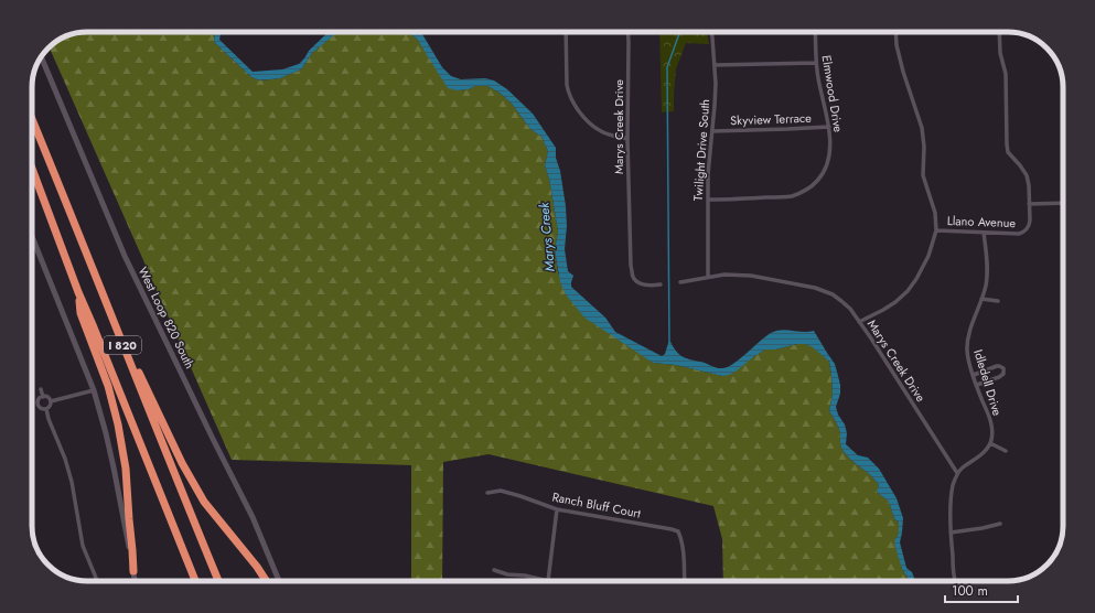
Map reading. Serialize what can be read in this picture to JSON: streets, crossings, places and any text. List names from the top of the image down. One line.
{"streets":{"highway":["I 820"],"main road":["West Loop 820 South"],"street":["Elmwood Drive","Skyview Terrace","Marys Creek Drive","Twilight Drive South","Llano Avenue","Idledell Drive","Ranch Bluff Court"]},"crossings":[["Elmwood Drive","Skyview Terrace"],["Elmwood Drive","Twilight Drive South"],["Skyview Terrace","Twilight Drive South"],["Marys Creek Drive","Twilight Drive South"],["Llano Avenue","Idledell Drive"]],"water":["Marys Creek"],"scale_bar":"100 m"}
